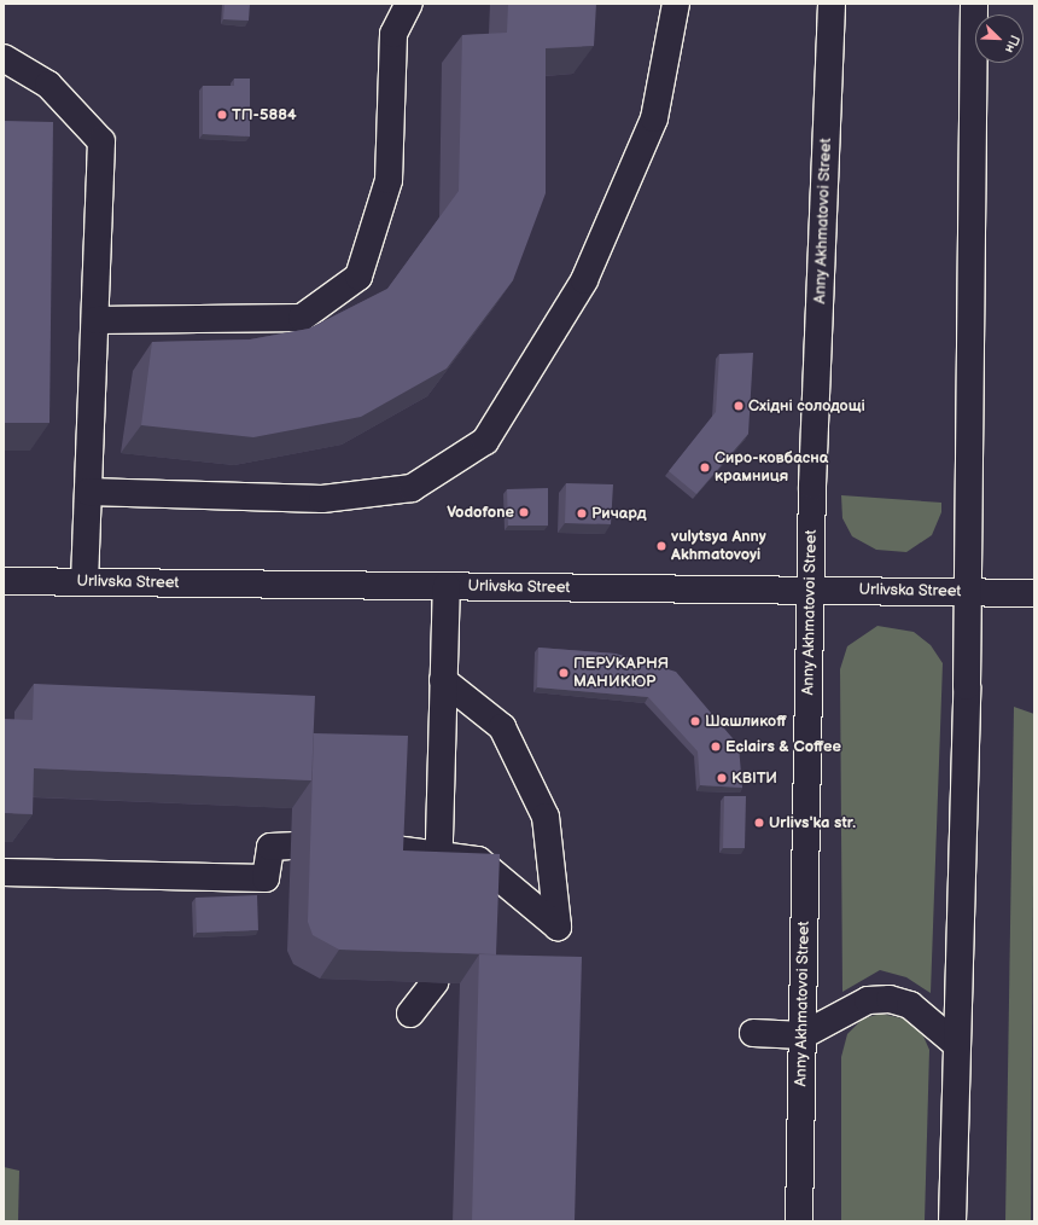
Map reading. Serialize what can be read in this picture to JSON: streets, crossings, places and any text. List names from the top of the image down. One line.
{"streets":{"main road":["Anny Akhmatovoi Street","Urlivska Street"]},"crossings":[["Anny Akhmatovoi Street","Urlivska Street"]],"places":["ТП-5884","Східні солодощі","Сиро-ковбасна крамниця","Vodofone","Ричард","vulytsya Anny Akhmatovoyi","ПЕРУКАРНЯ МАНИКЮР","Шашликоff","Eclairs & Coffee","КВІТИ","Urlivsʹka str."],"north":"bottom right"}
